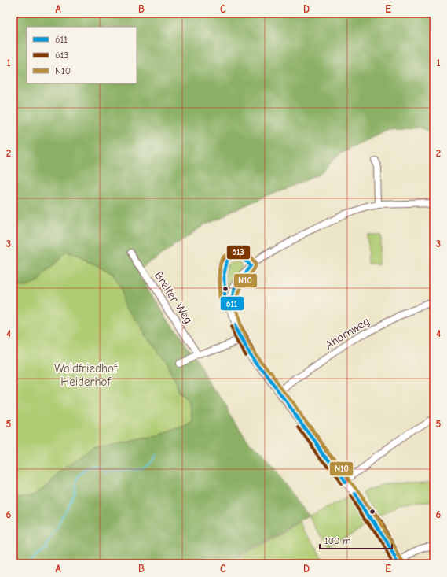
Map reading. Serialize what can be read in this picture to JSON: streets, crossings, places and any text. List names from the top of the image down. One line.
{"streets":{"street":["Breiter Weg","Ahornweg"]},"parks":["Waldfriedhof Heiderhof"],"lines":["transit line N10","transit line 613","transit line 611"],"legend":["611","613","N10"],"scale_bar":"100 m","grid":{"columns":["A","B","C","D","E"],"rows":["1","2","3","4","5","6"]}}
